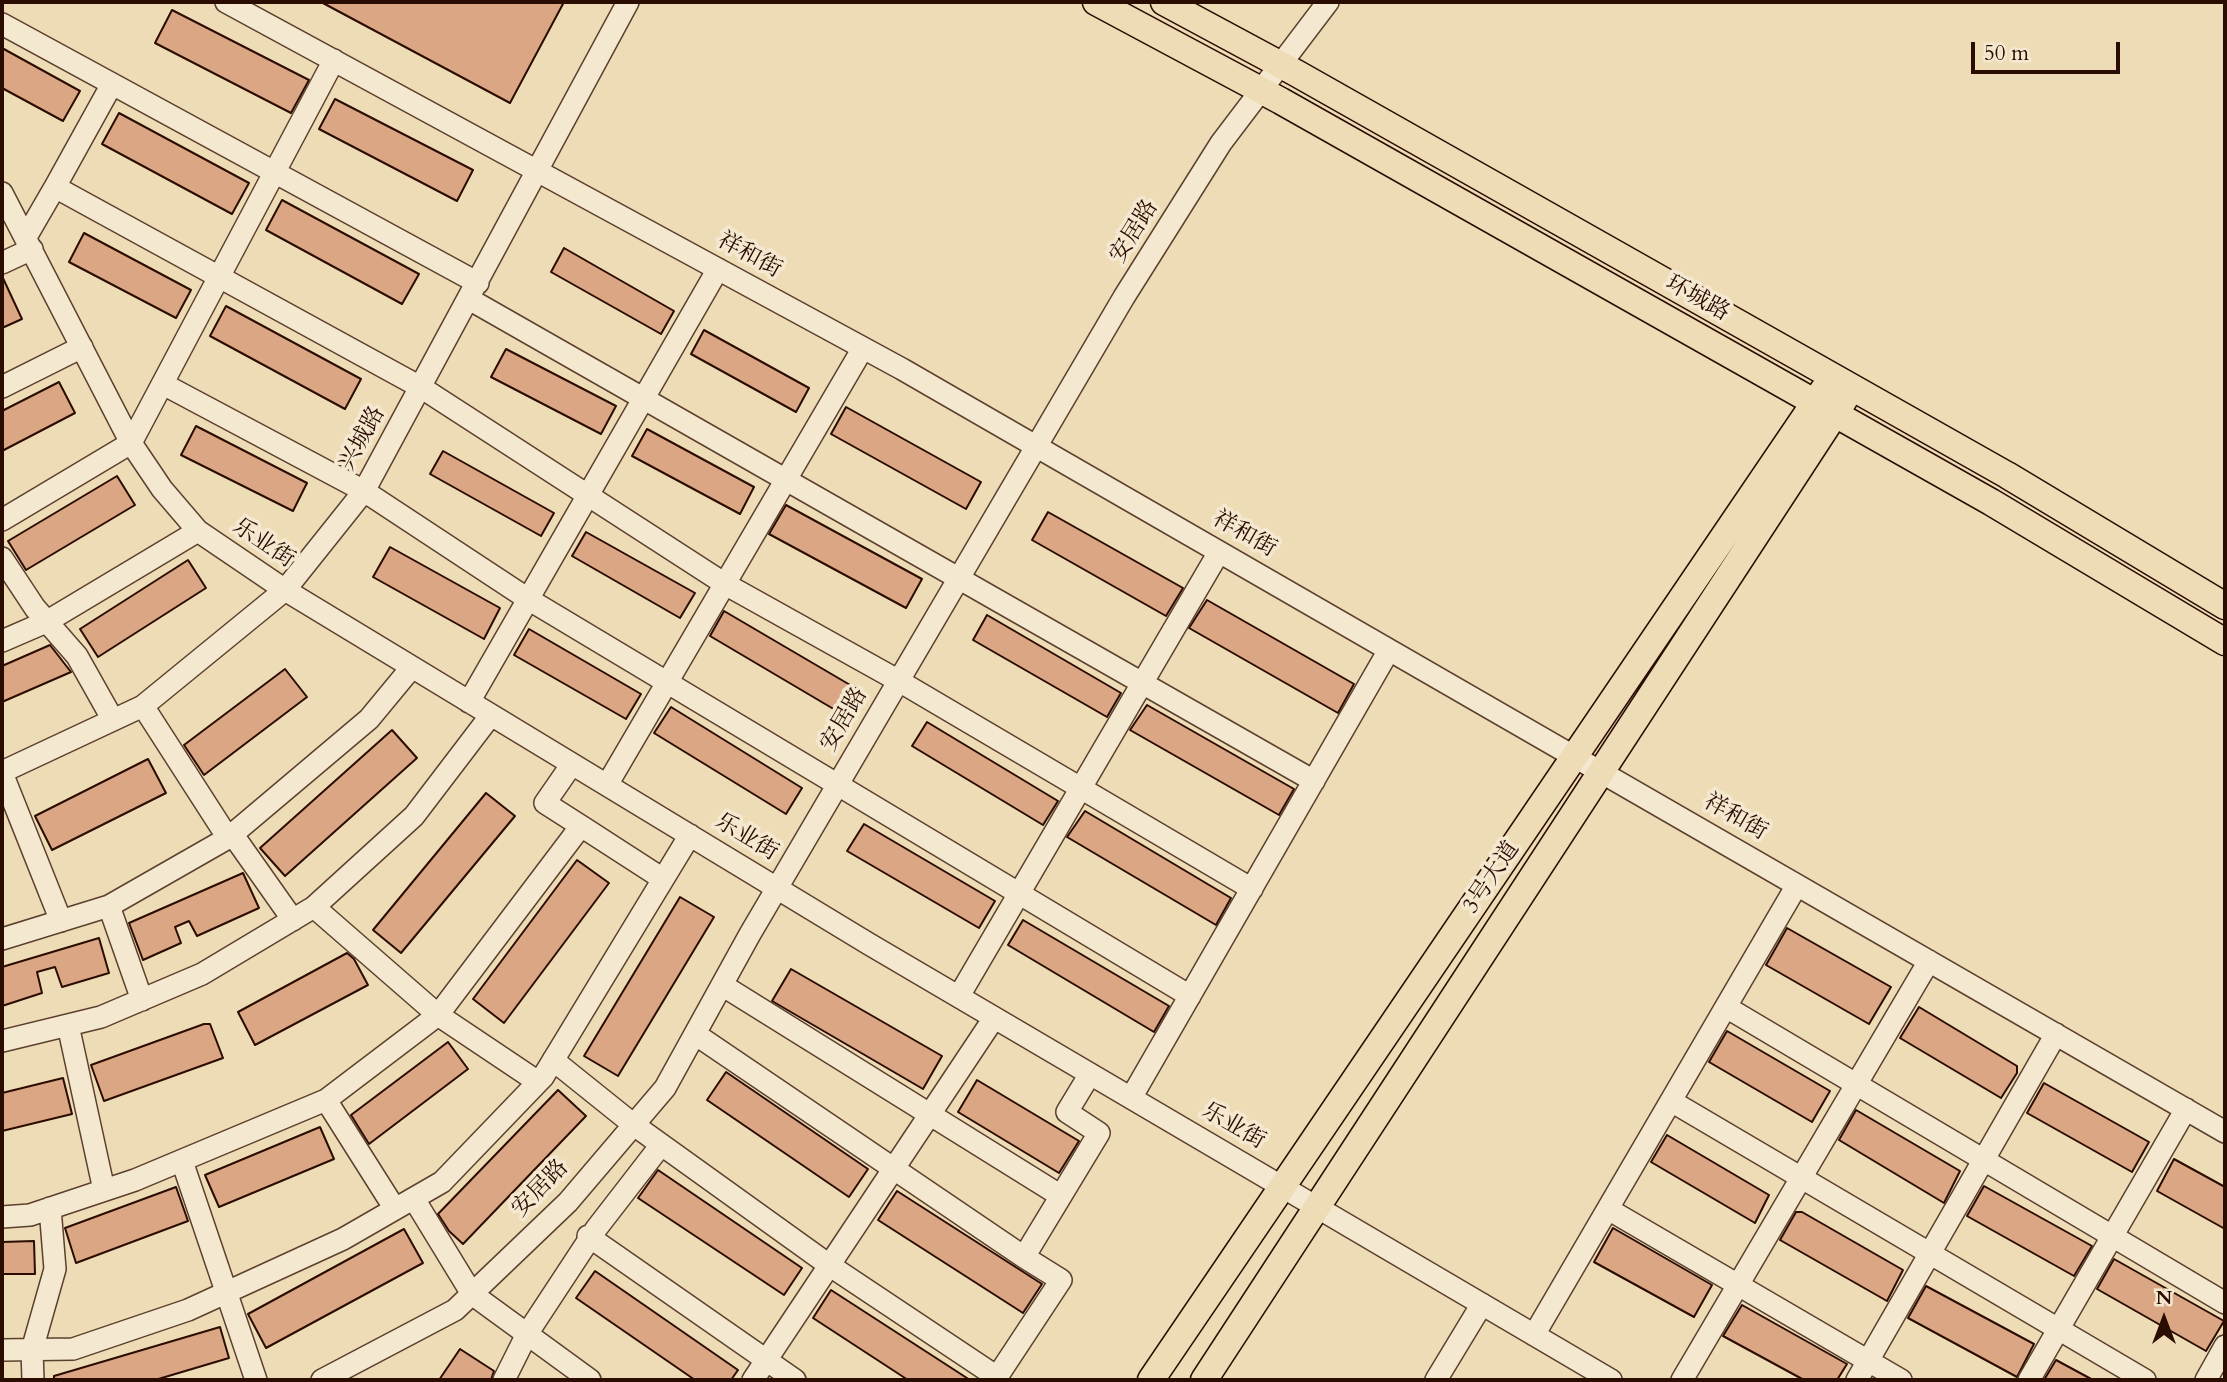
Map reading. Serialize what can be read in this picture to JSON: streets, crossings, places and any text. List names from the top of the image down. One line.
{"streets":{"main road":["环城路","3号大道"],"street":["安居路","祥和街","兴城路","乐业街"]},"crossings":[["安居路","祥和街"],["安居路","环城路"],["安居路","乐业街"],["祥和街","兴城路"],["祥和街","3号大道"],["环城路","3号大道"],["兴城路","乐业街"],["乐业街","3号大道"]],"scale_bar":"50 m","north":"top"}
